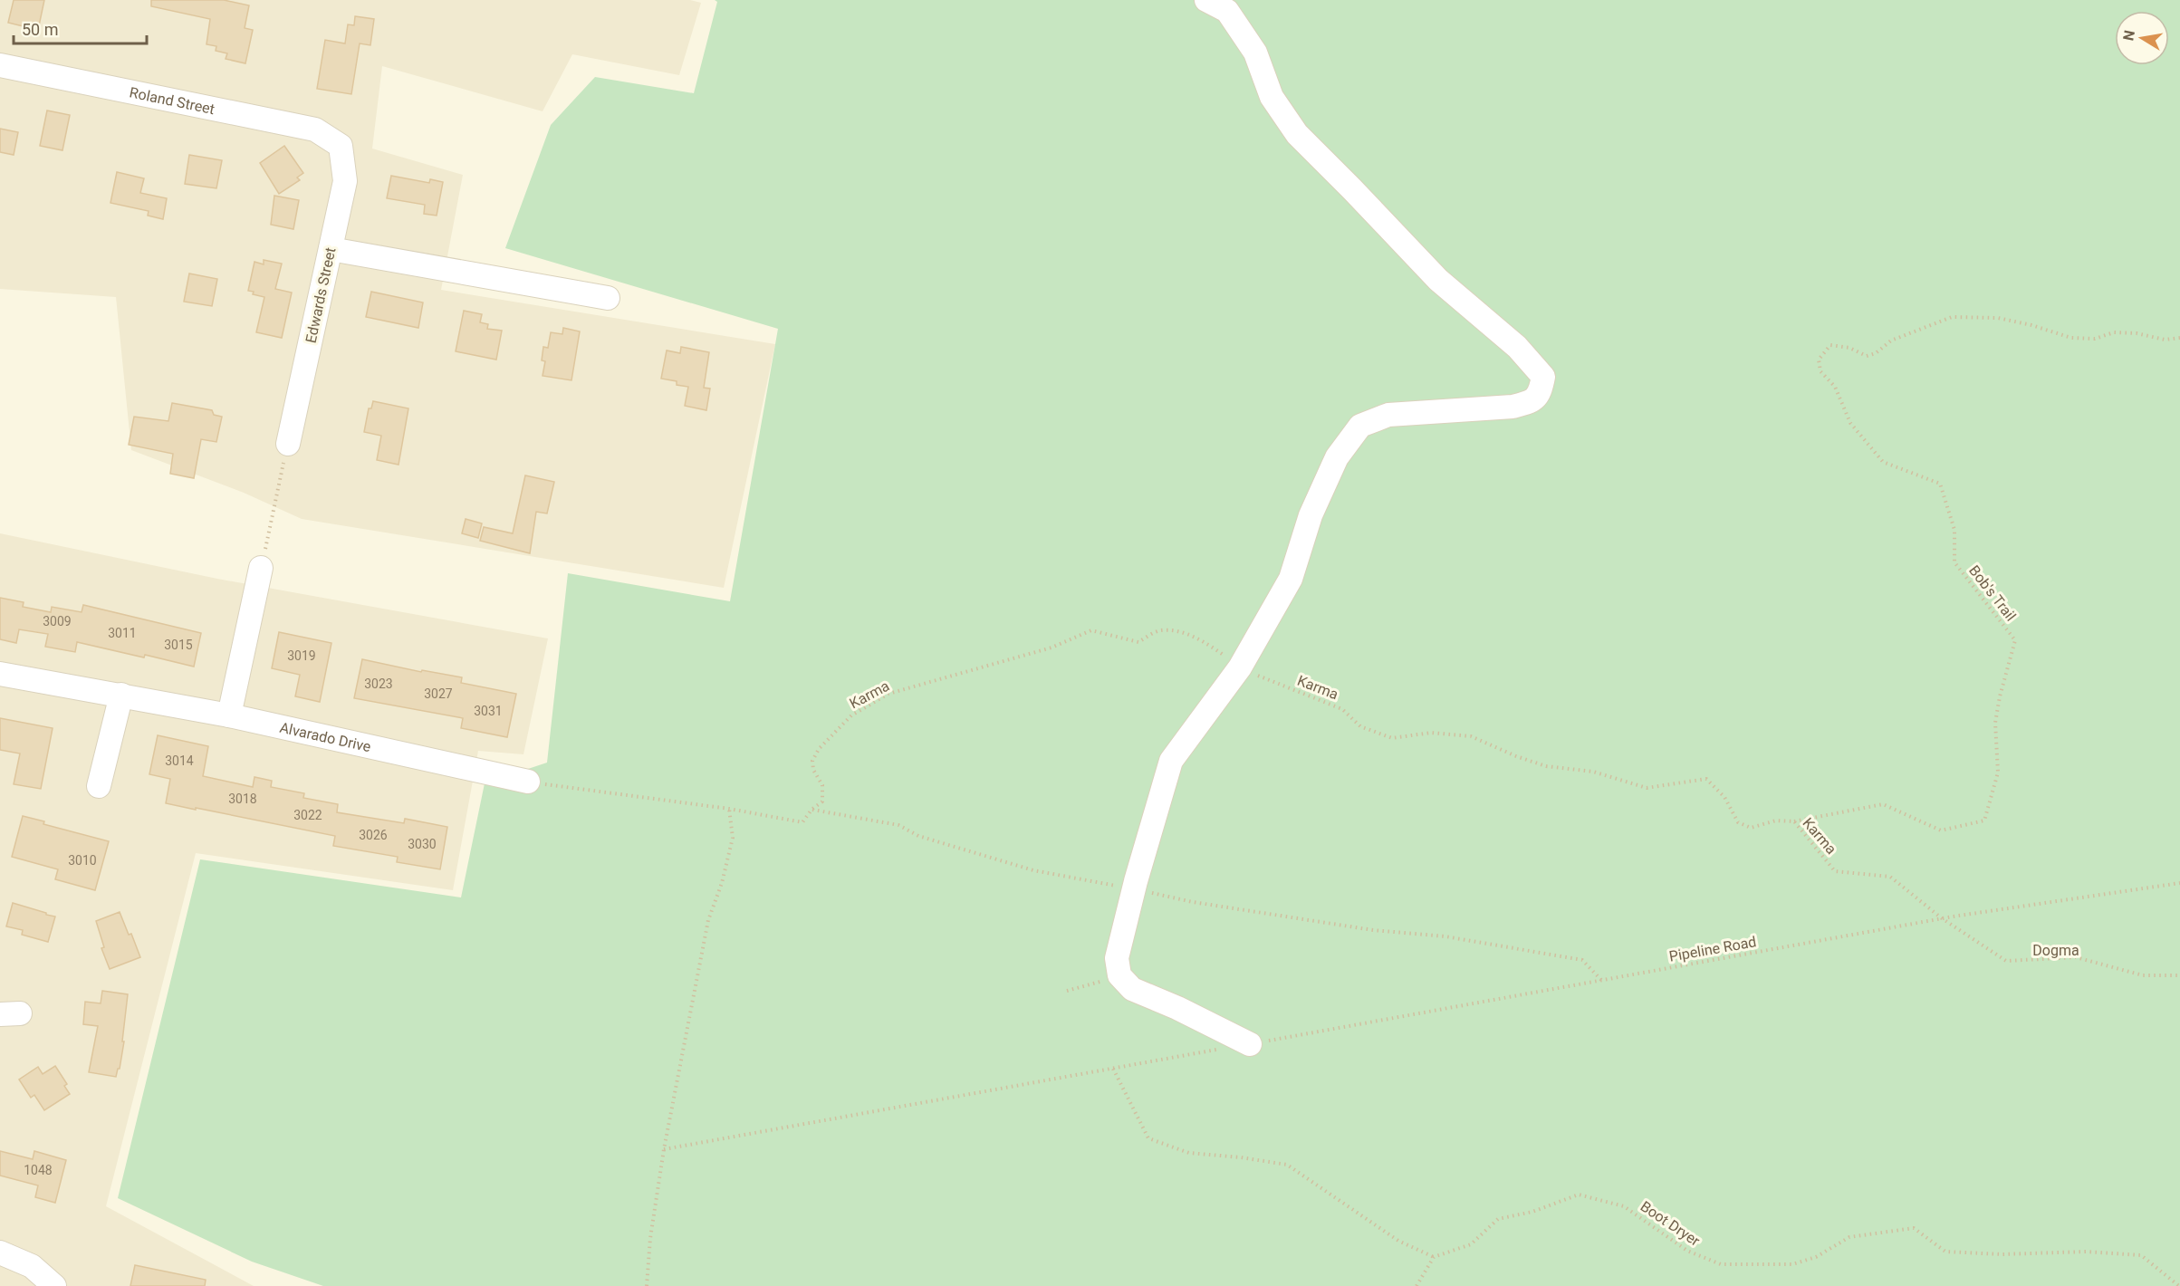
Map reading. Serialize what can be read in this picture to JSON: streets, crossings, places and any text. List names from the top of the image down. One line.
{"streets":{"street":["Roland Street","Edwards Street","Alvarado Drive"],"path":["Bob's Trail","Karma","Pipeline Road","Dogma","Boot Dryer"]},"crossings":[["Roland Street","Edwards Street"],["Bob's Trail","Karma"],["Karma","Pipeline Road"],["Karma","Dogma"],["Pipeline Road","Dogma"]],"house_numbers":["3009","3011","3015","3019","3023","3027","3031","3014","3018","3022","3026","3030","3010","1048"],"scale_bar":"50 m","north":"left"}
